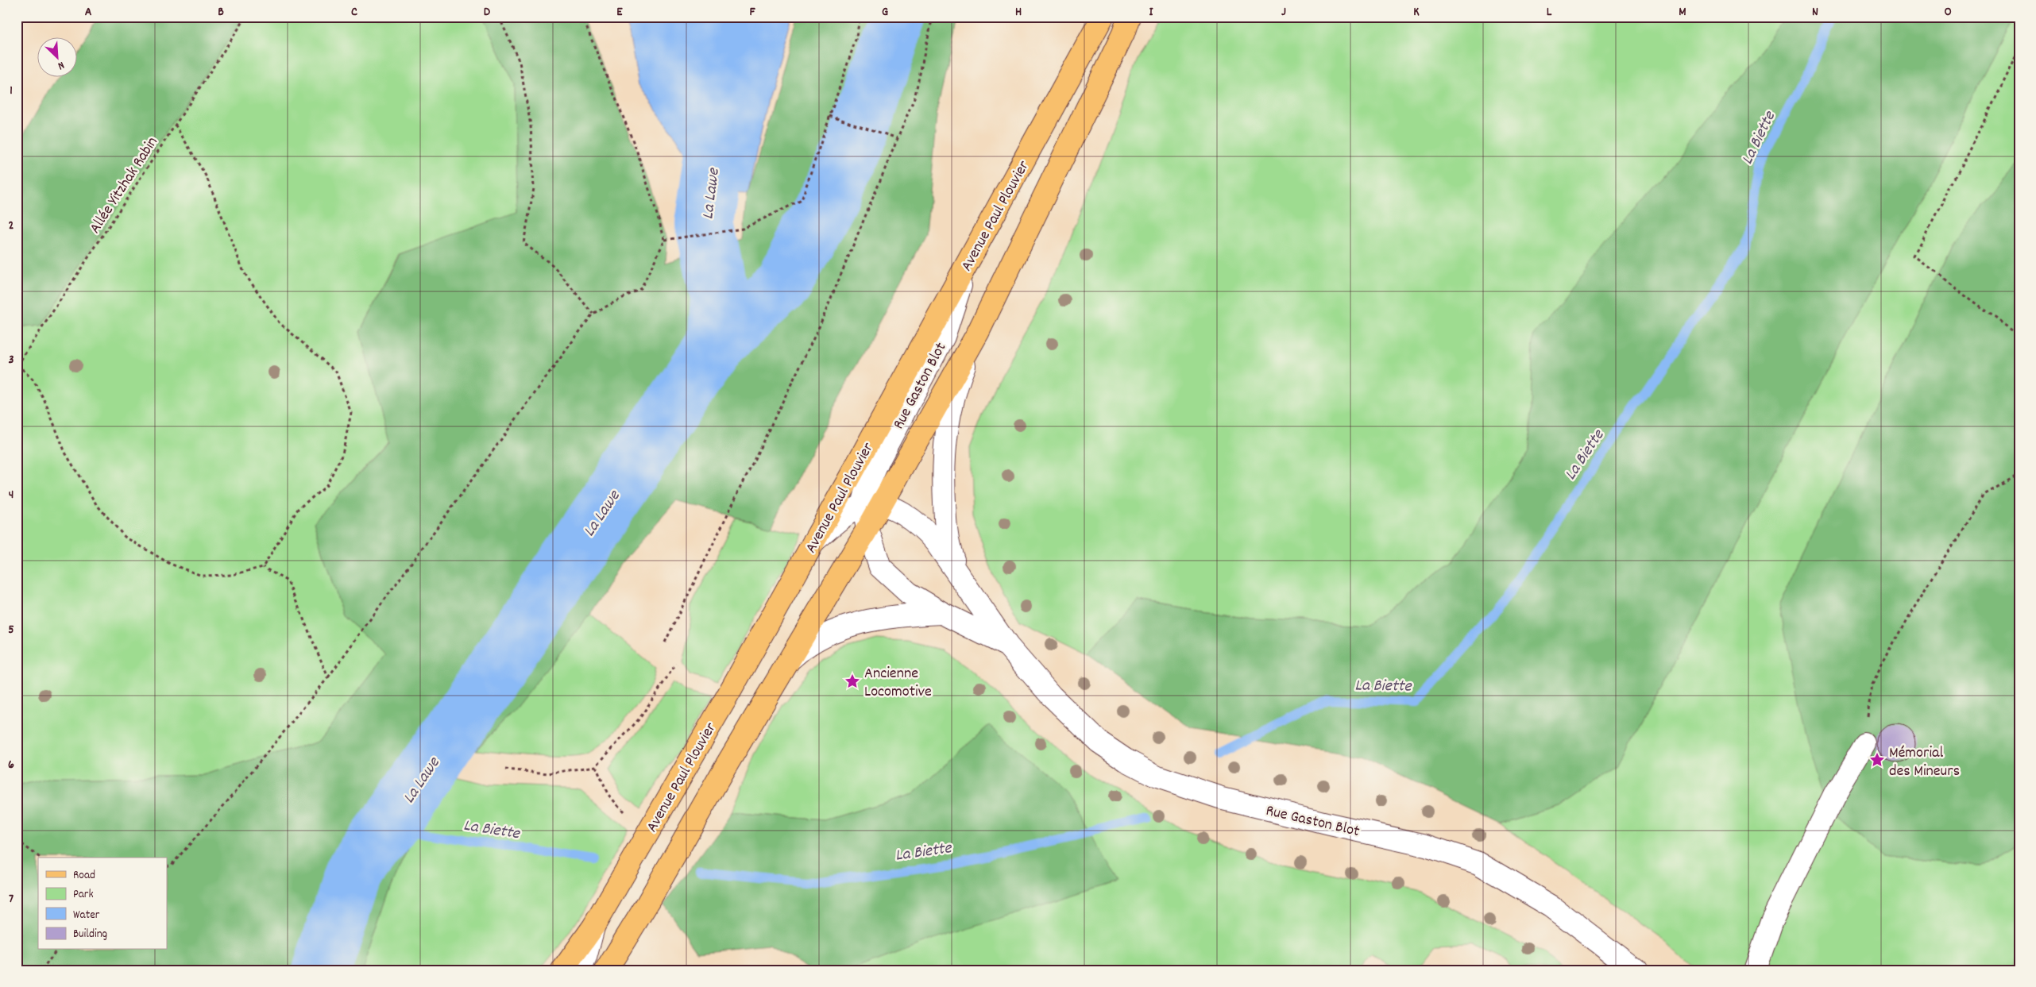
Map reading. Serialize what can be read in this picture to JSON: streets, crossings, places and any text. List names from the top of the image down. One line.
{"streets":{"main road":["Avenue Paul Plouvier"],"street":["Rue Gaston Blot"],"path":["Allée Yitzhak Rabin"]},"crossings":[["Avenue Paul Plouvier","Rue Gaston Blot"]],"water":["La Biette","La Lawe"],"places":{"place":["Ancienne Locomotive","Mémorial des Mineurs"]},"legend":["Road","Park","Water","Building"],"north":"bottom right","grid":{"columns":["A","B","C","D","E","F","G","H","I","J","K","L","M","N","O"],"rows":["1","2","3","4","5","6","7"]}}
